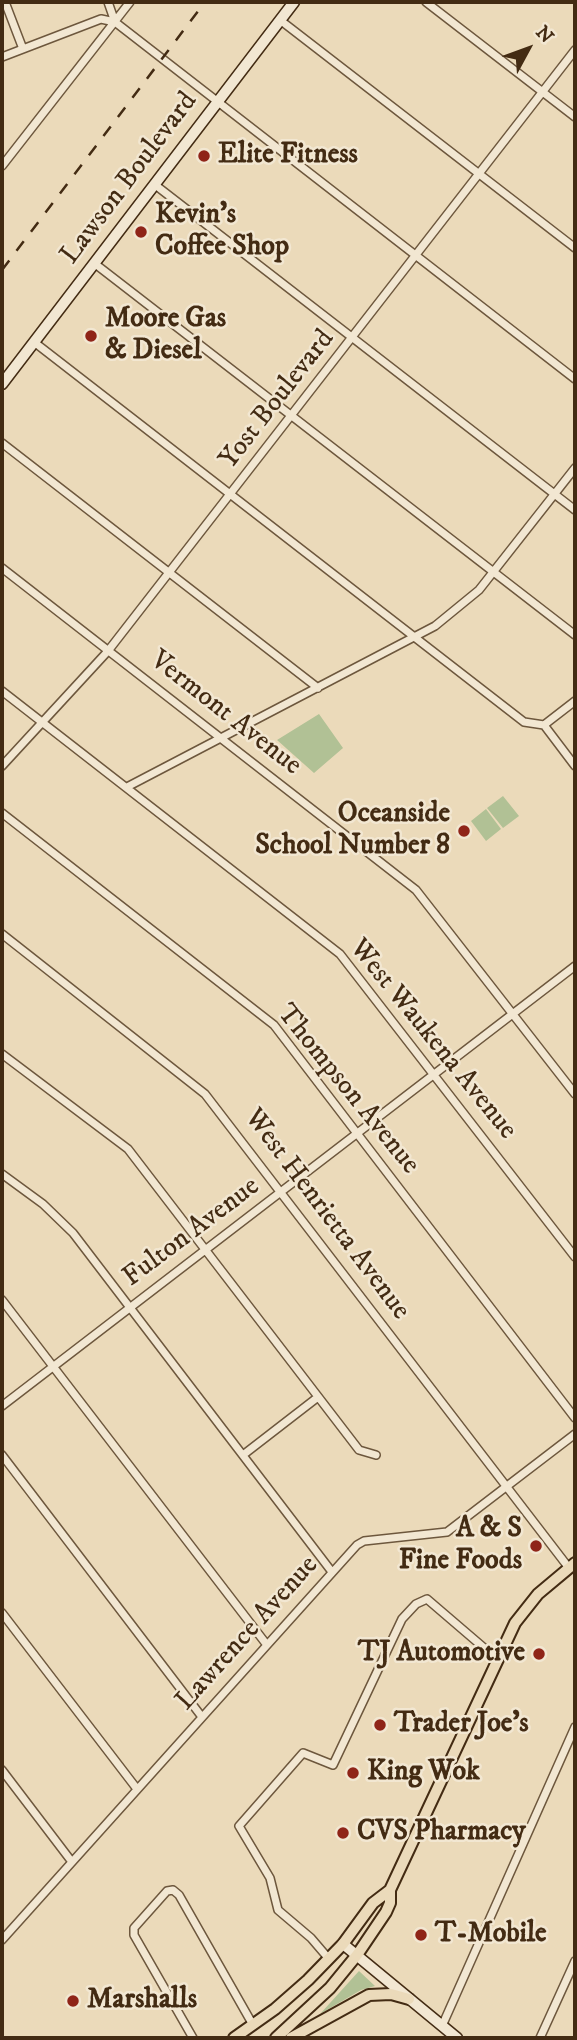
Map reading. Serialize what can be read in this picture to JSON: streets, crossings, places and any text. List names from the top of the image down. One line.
{"streets":{"main road":["Lawson Boulevard"],"street":["Yost Boulevard","Vermont Avenue","West Waukena Avenue","Thompson Avenue","West Henrietta Avenue","Fulton Avenue","Lawrence Avenue"]},"crossings":[["Yost Boulevard","Vermont Avenue"],["Yost Boulevard","West Waukena Avenue"],["Vermont Avenue","Fulton Avenue"],["West Waukena Avenue","Fulton Avenue"],["Thompson Avenue","Fulton Avenue"],["West Henrietta Avenue","Fulton Avenue"],["West Henrietta Avenue","Lawrence Avenue"]],"places":["Elite Fitness","Kevin's Coffee Shop","Moore Gas & Diesel","Oceanside School Number 8","A & S Fine Foods","TJ Automotive","Trader Joe's","King Wok","CVS Pharmacy","T-Mobile","Marshalls"],"north":"top right"}
